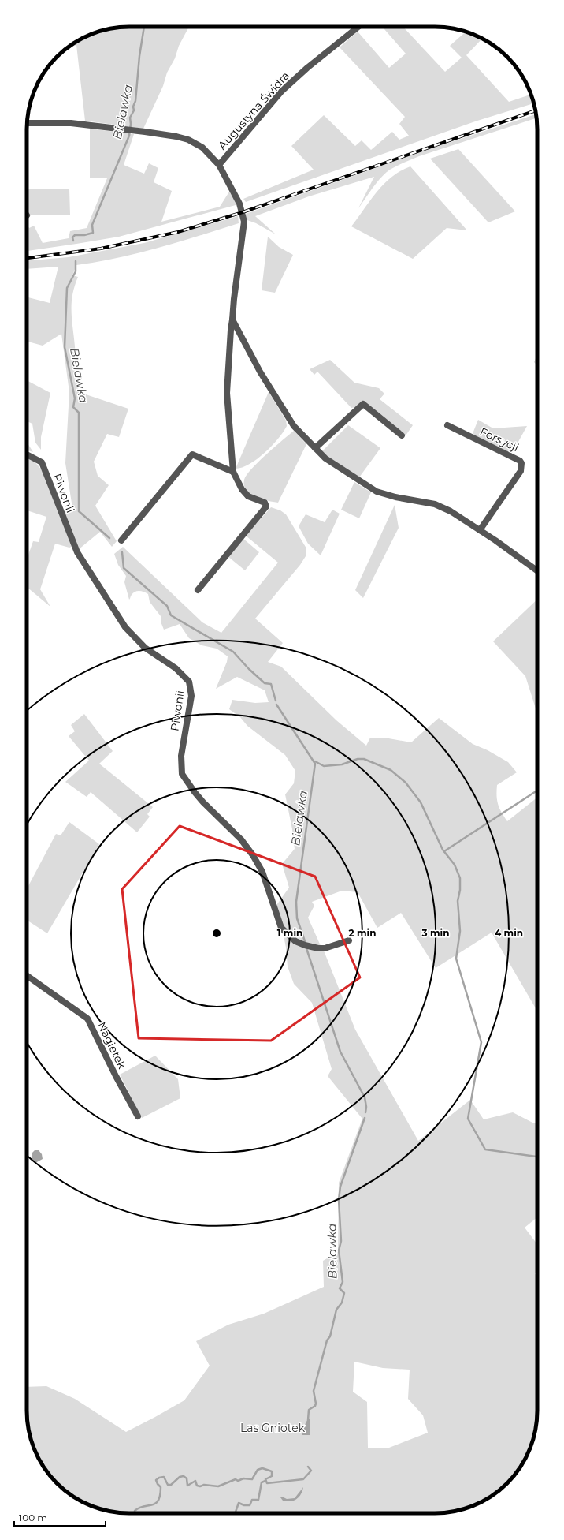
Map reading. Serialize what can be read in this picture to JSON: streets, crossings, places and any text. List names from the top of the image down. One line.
{"streets":{"street":["Augustyna Świdra","Forsycji","Piwonii","Nagietek"]},"water":["Bielawka"],"parks":["Las Gniotek"],"scale_bar":"100 m","rings":["1 min","2 min","3 min","4 min"]}
